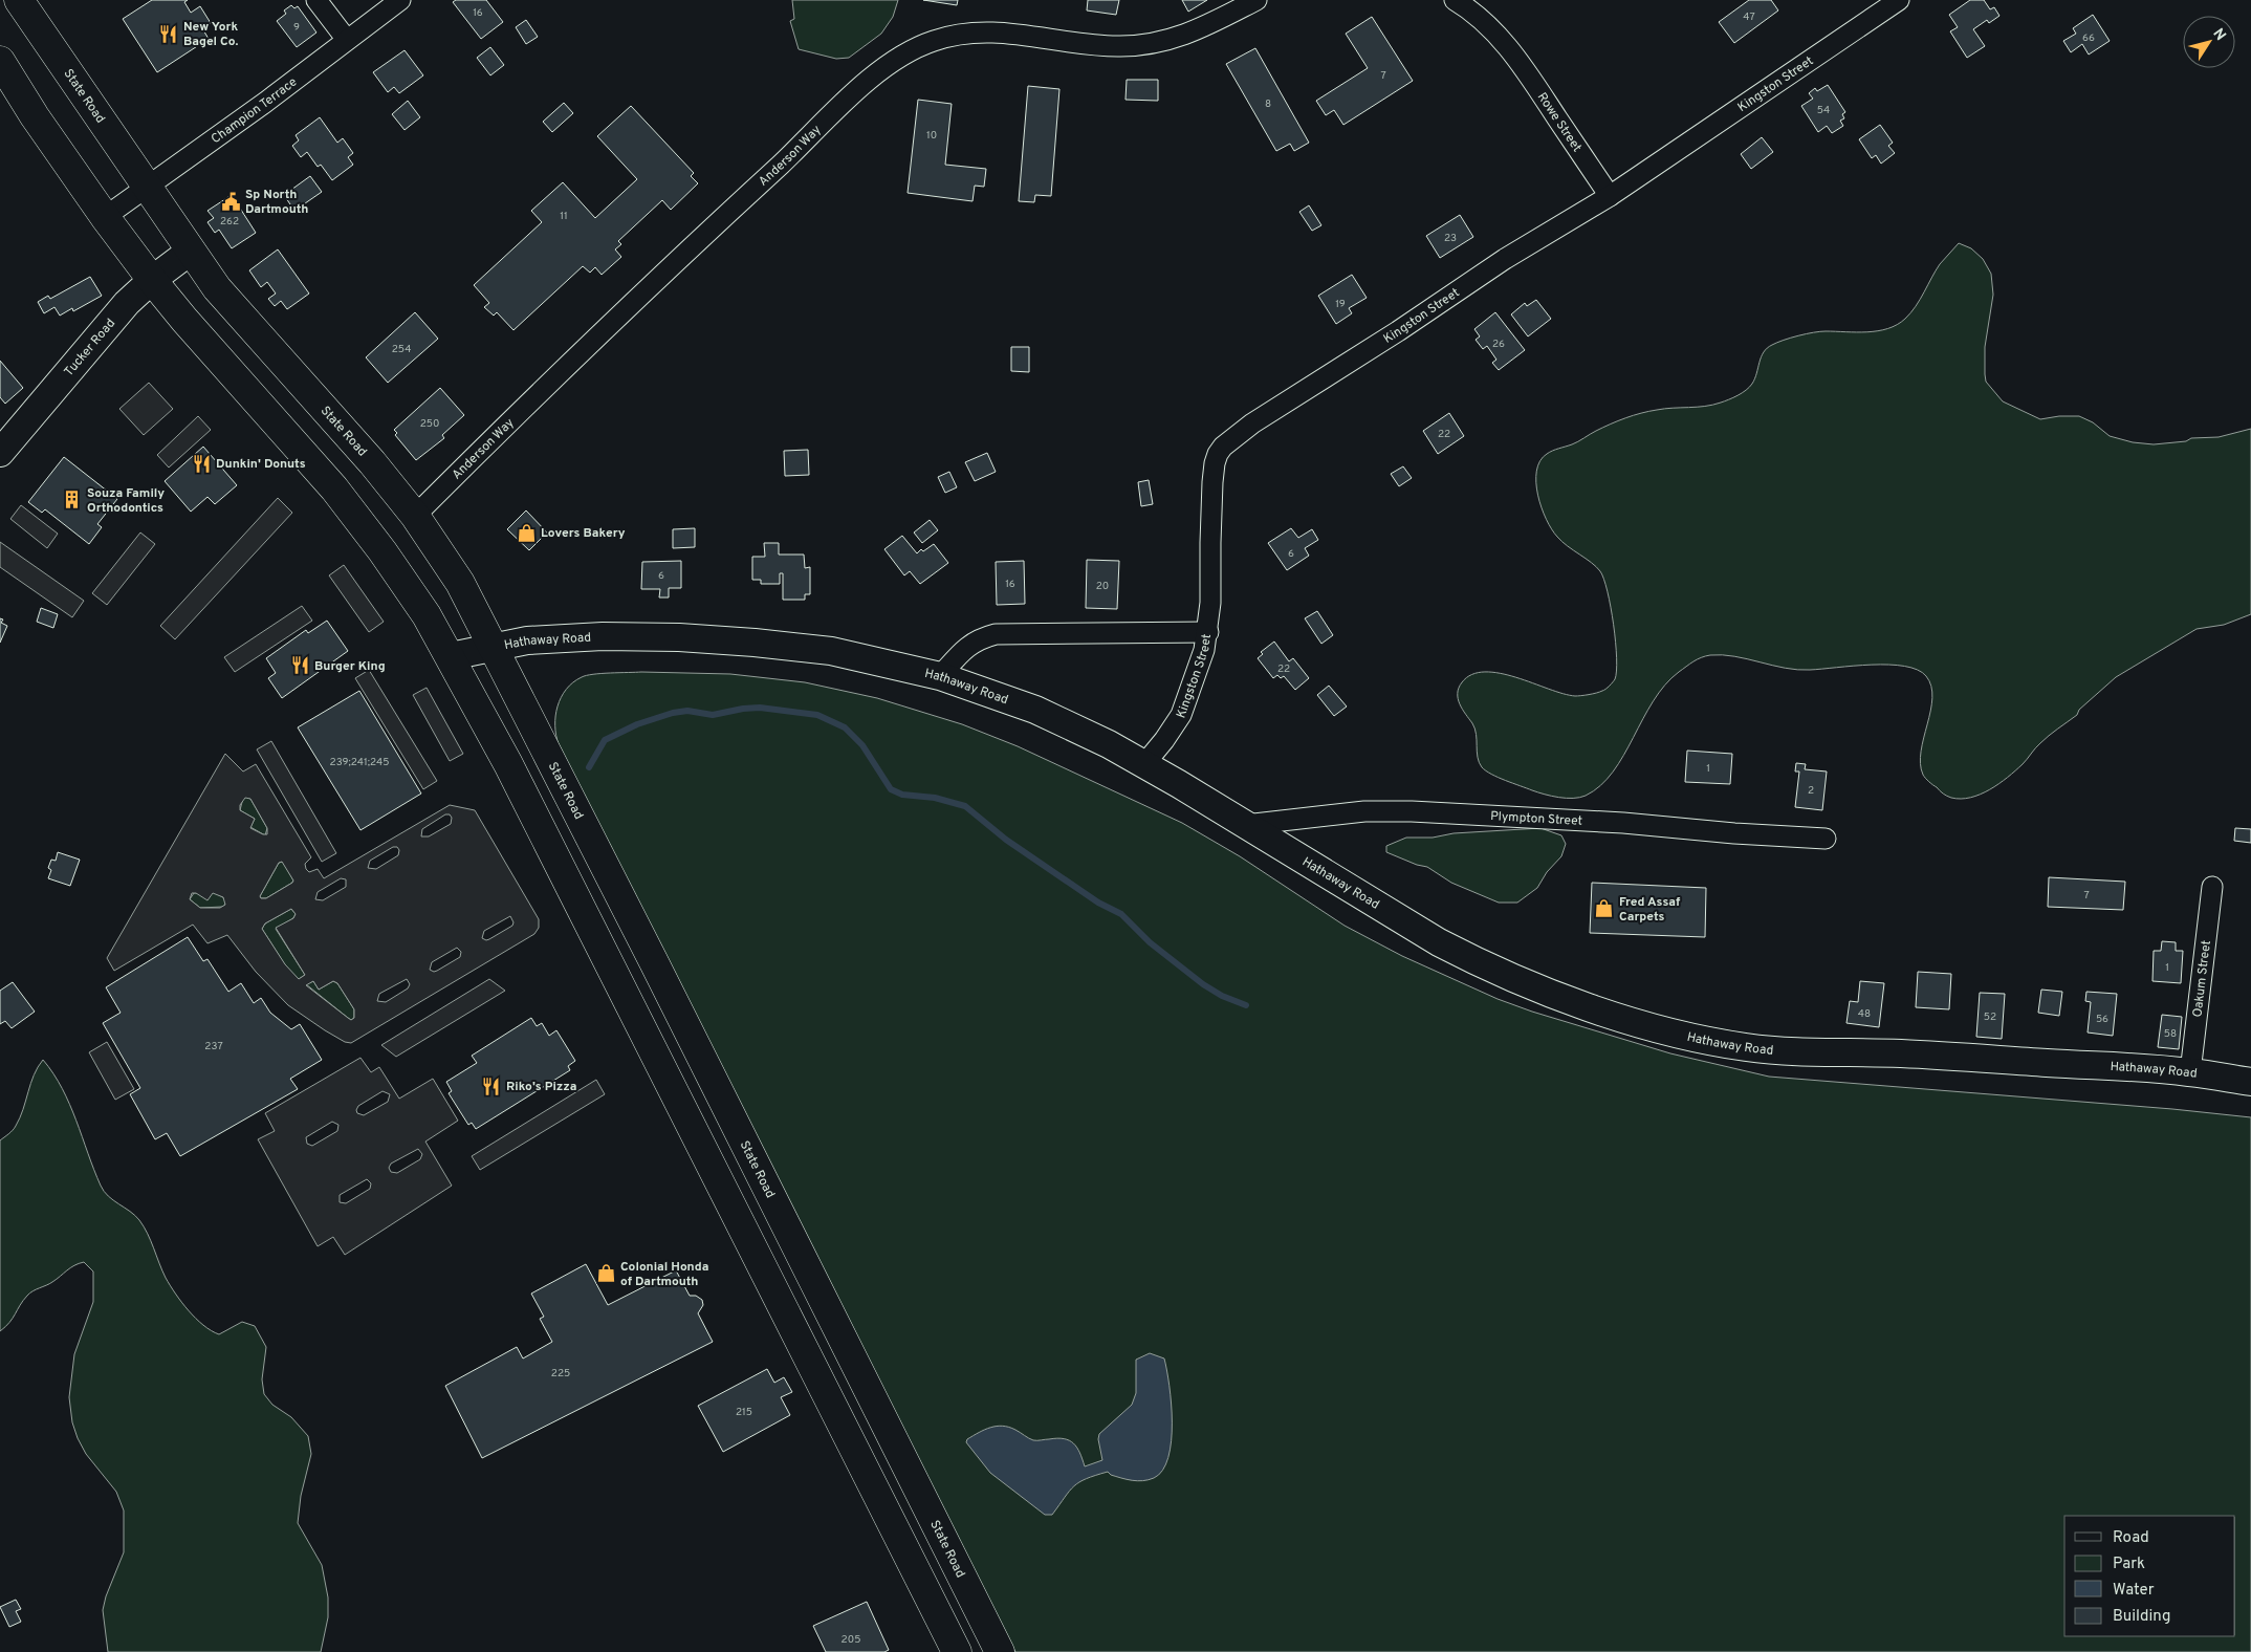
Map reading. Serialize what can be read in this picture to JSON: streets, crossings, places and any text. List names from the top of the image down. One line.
{"streets":{"main road":["State Road","Tucker Road","Hathaway Road"],"street":["Kingston Street","Champion Terrace","Rowe Street","Anderson Way","Plympton Street","Oakum Street"]},"crossings":[["Kingston Street","Rowe Street"],["Kingston Street","Hathaway Road"],["State Road","Champion Terrace"],["State Road","Anderson Way"],["State Road","Tucker Road"],["State Road","Hathaway Road"],["Hathaway Road","Plympton Street"],["Hathaway Road","Oakum Street"]],"places":{"restaurant":["New York Bagel Co.","Dunkin' Donuts","Burger King","Riko's Pizza"],"public building":["Sp North Dartmouth"],"building":["Souza Family Orthodontics"],"shop":["Lovers Bakery","Fred Assaf Carpets","Colonial Honda of Dartmouth"]},"house_numbers":["16","47","9","66","7","8","54","10","11","262","23","19","26","254","250","22","6","6","16","20","22","239;241;245","1","2","7","1","48","52","56","58","237","225","215","205"],"legend":["Road","Park","Water","Building"],"north":"top right"}
